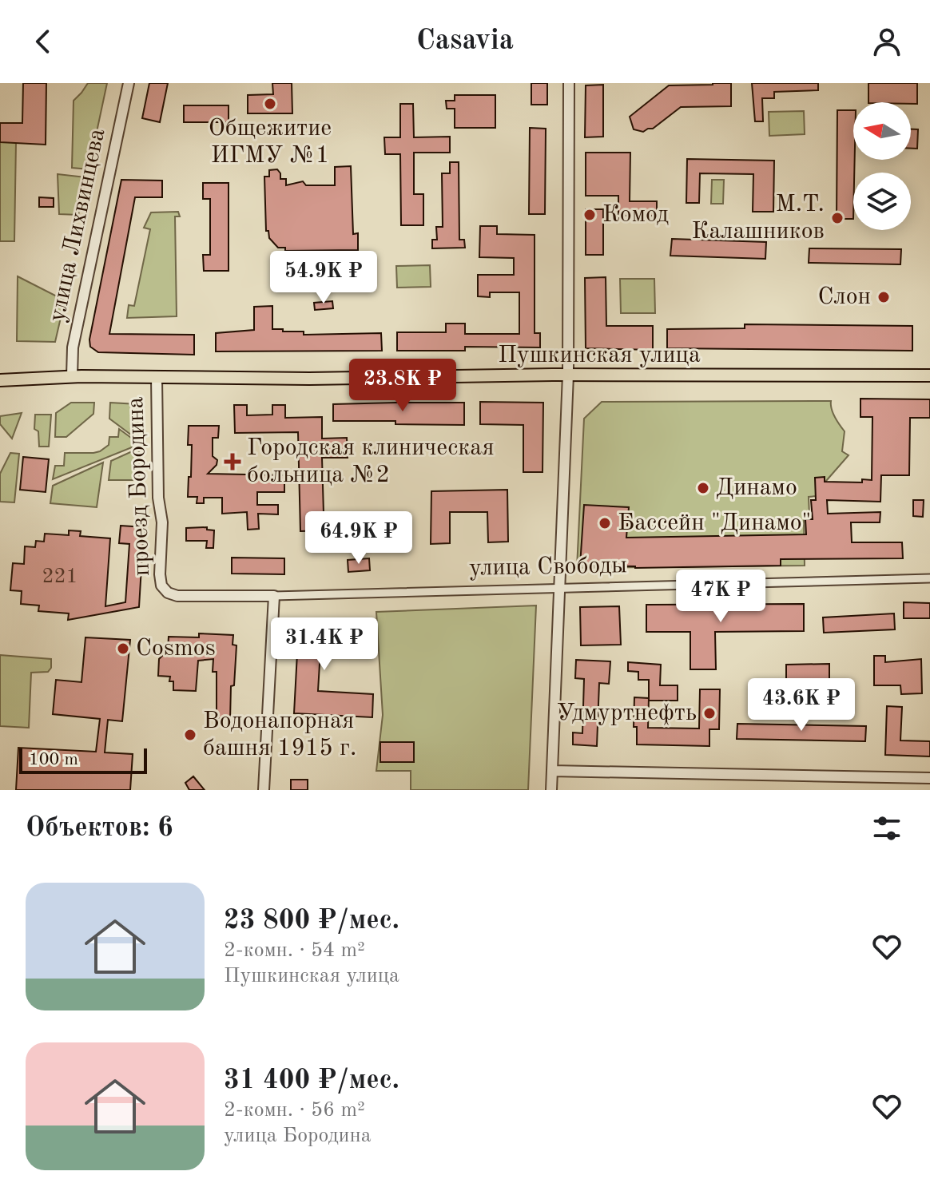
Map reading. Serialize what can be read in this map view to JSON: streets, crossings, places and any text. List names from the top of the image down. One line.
{"streets":{"main road":["Пушкинская улица"],"street":["улица Лихвинцева","проезд Бородина","улица Свободы"]},"crossings":[["улица Лихвинцева","Пушкинская улица"],["Пушкинская улица","проезд Бородина"],["проезд Бородина","улица Свободы"]],"places":{"other":["Общежитие ИГМУ №1","Комод","М.Т. Калашников","Слон","Динамо","Бассейн \"Динамо\"","Cosmos","Удмуртнефть","Водонапорная башня 1915 г."],"health":["Городская клиническая больница №2"]},"house_numbers":["221"],"scale_bar":"100 m","north":"left","page":{"header":"Casavia","price":["54.9K ₽","23.8K ₽","64.9K ₽","47K ₽","31.4K ₽","43.6K ₽"],"scale":"100 m","heading":"Объектов: 6","list":[{"name":"23 800 ₽/мес.","note":"2-комн. · 54 m² · Пушкинская улица"},{"name":"31 400 ₽/мес.","note":"2-комн. · 56 m² · улица Бородина"}]}}
